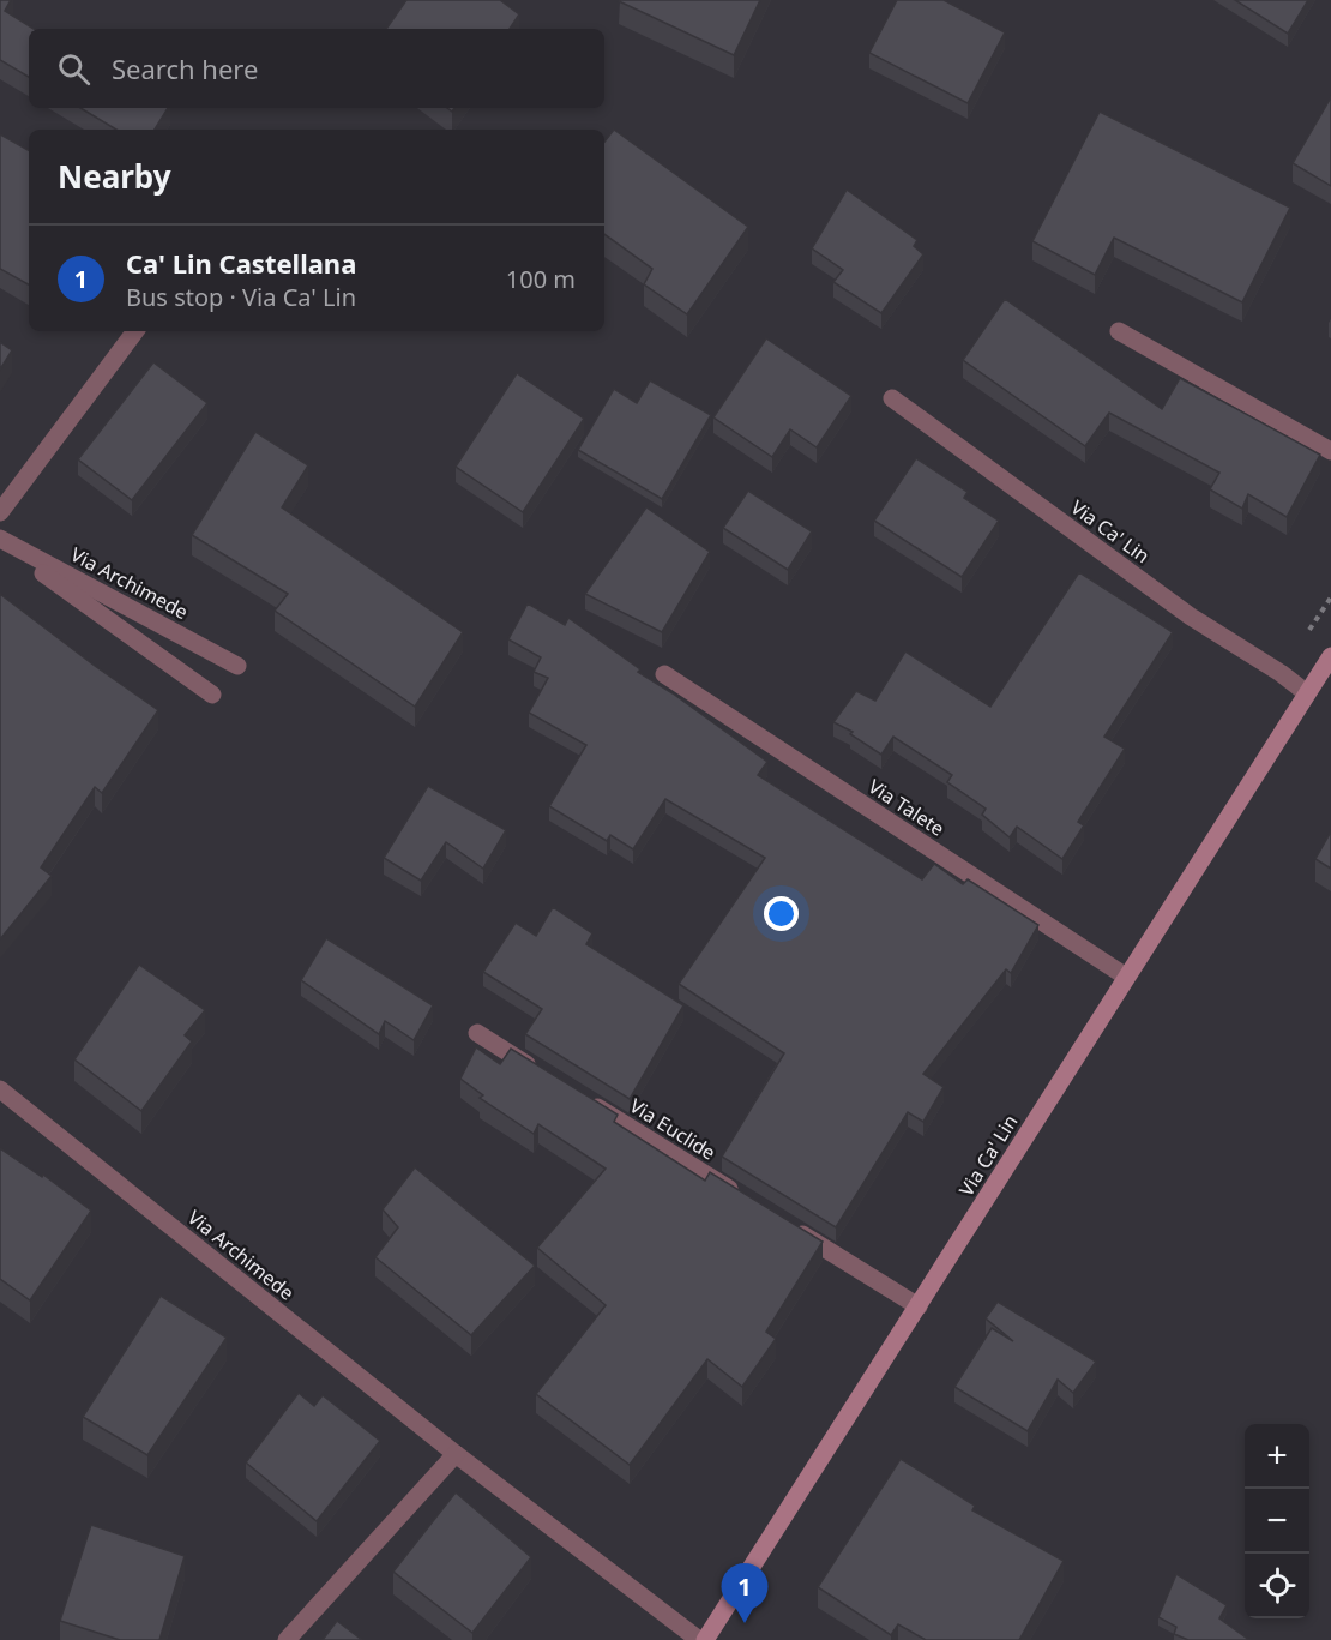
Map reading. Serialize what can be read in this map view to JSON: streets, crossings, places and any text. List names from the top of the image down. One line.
{"streets":{"street":["Via Ca' Lin","Via Archimede","Via Talete","Via Euclide"]},"crossings":[["Via Ca' Lin","Via Talete"]],"page":{"search":"Search here","heading":"Nearby","list":[{"mark":"1","name":"Ca' Lin Castellana","note":"Bus stop · Via Ca' Lin","value":"100 m"}],"map_buttons":["+","−"],"pins":"1"}}
